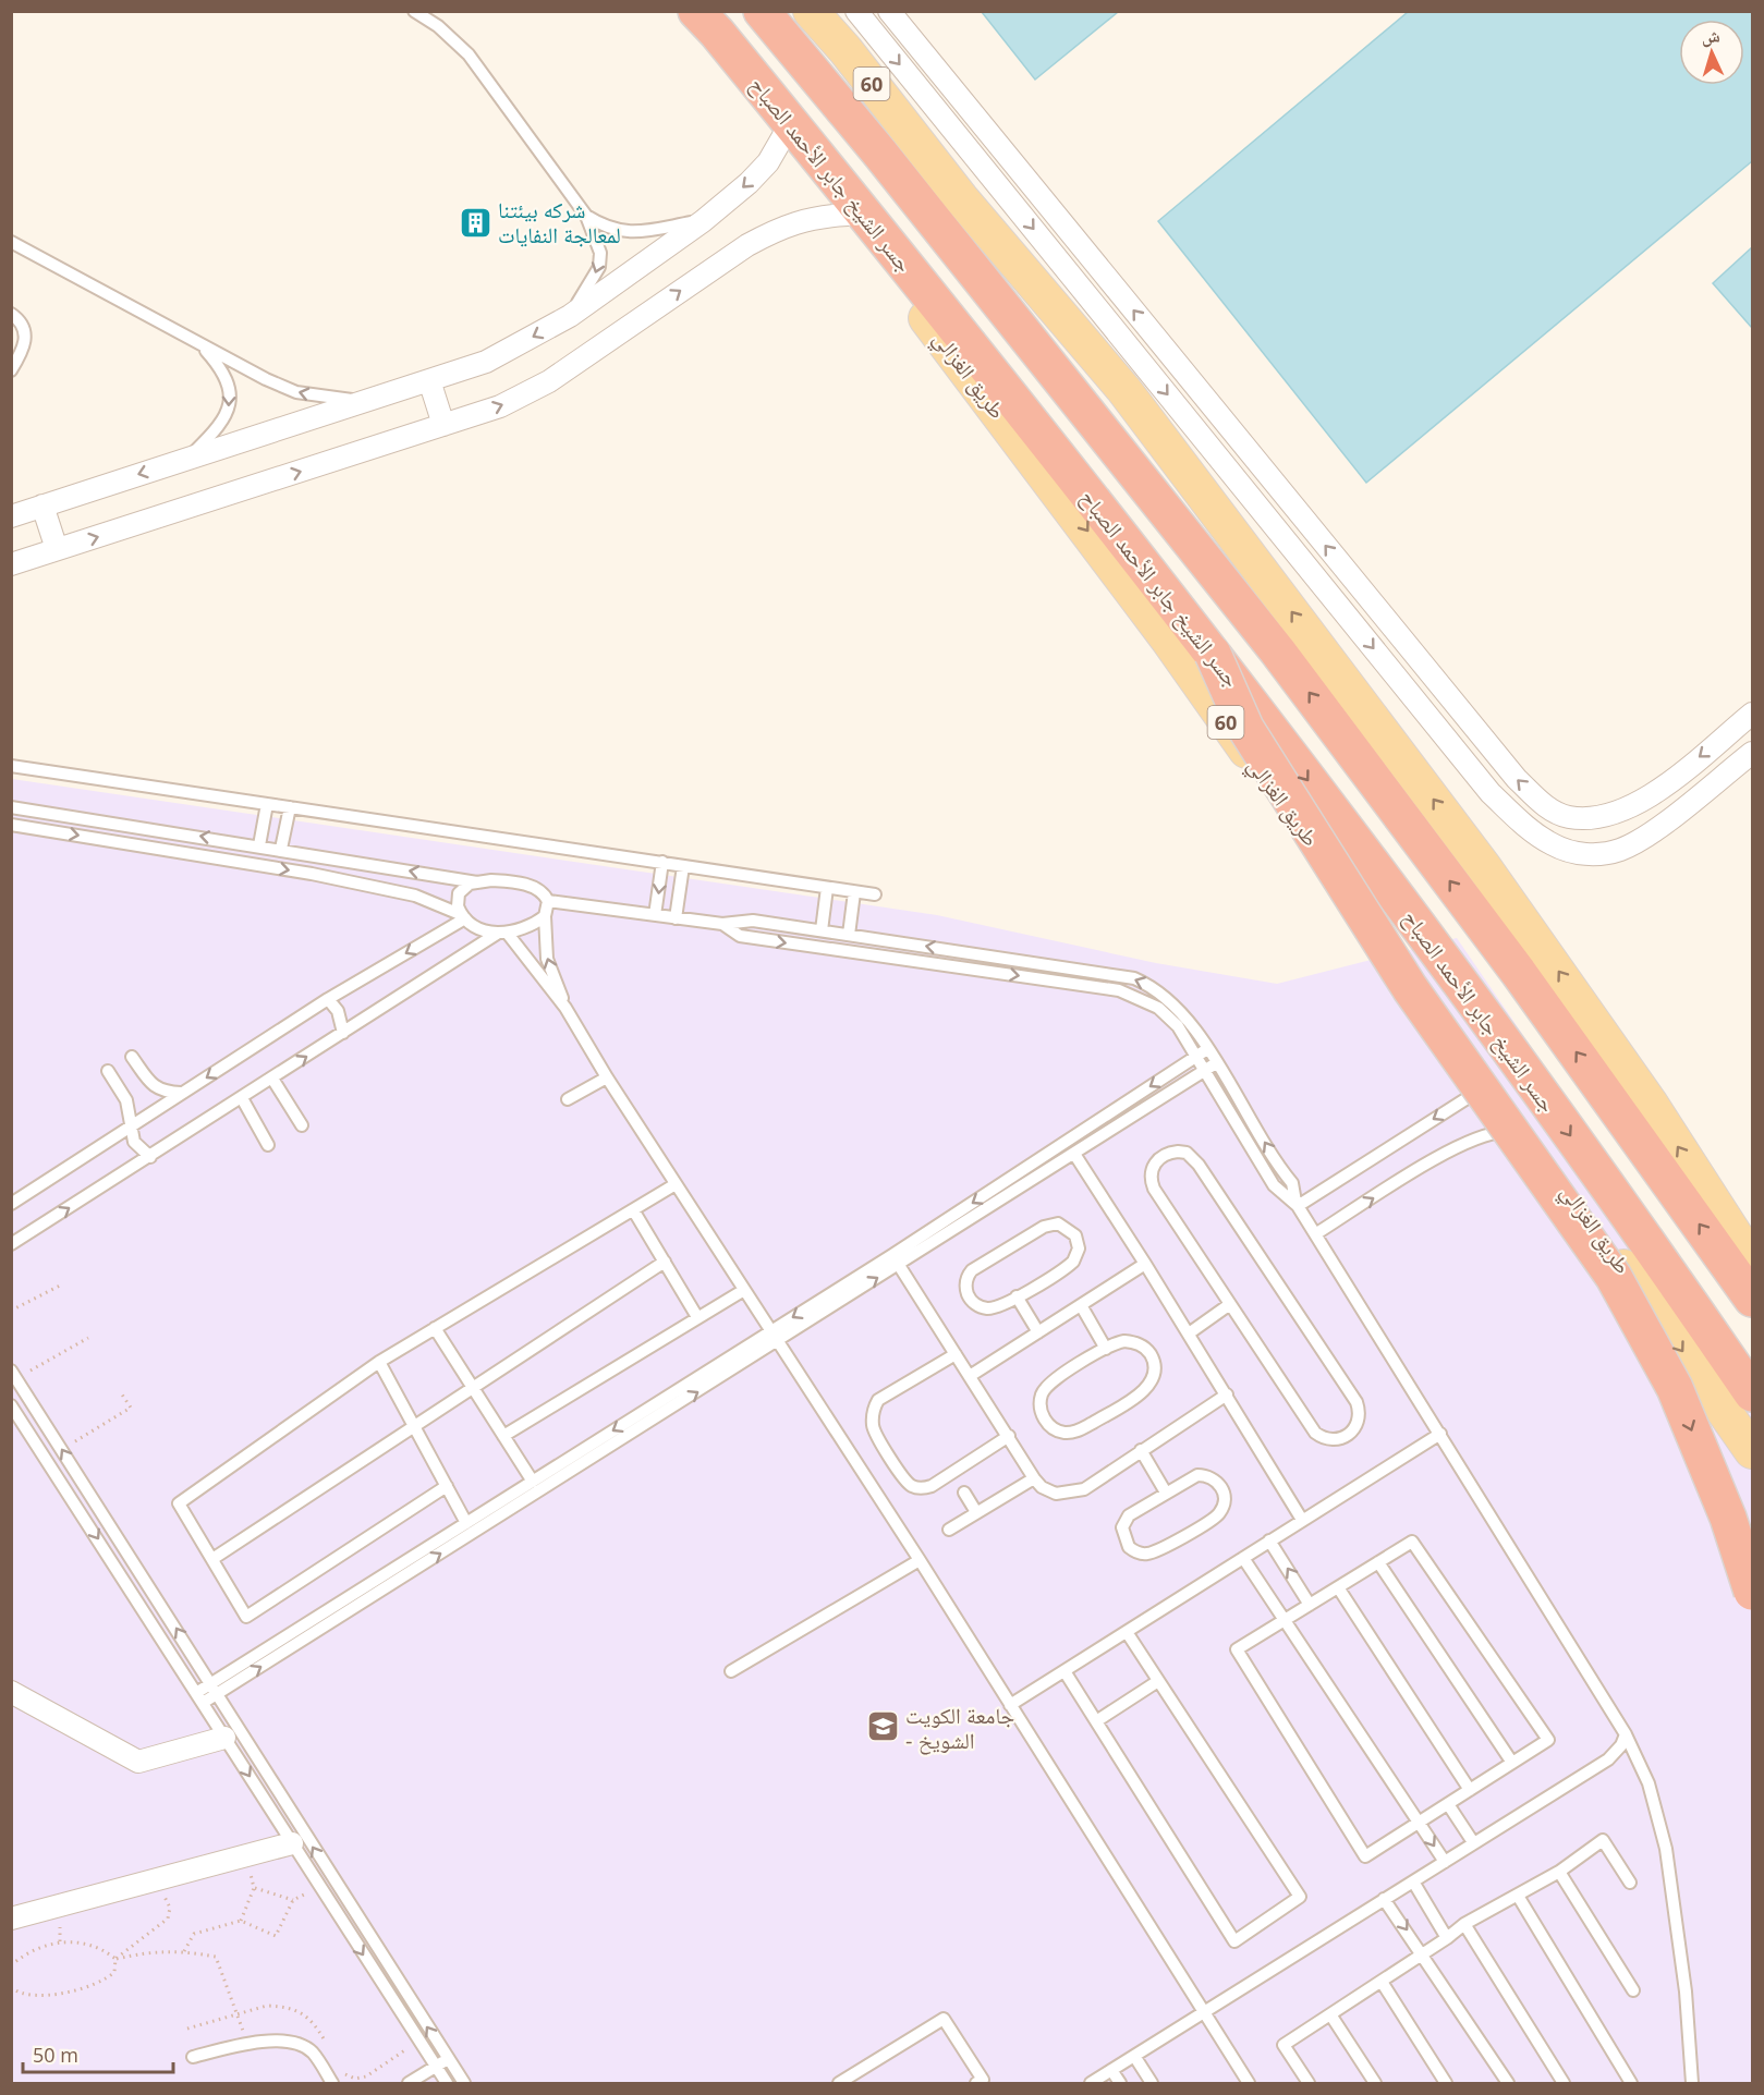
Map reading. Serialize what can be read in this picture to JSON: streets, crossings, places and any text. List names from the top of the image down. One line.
{"streets":{"highway":["60","جسر الشيخ جابر الأحمد الصباح"],"main road":["طريق الغزالي"]},"places":{"building":["شركه بيئتنا لمعالجة النفايات"],"school or university":["جامعة الكويت - الشويخ"]},"scale_bar":"50 m","north":"top"}
